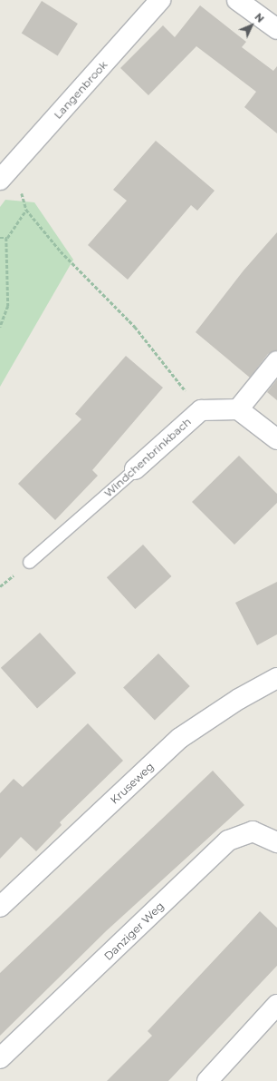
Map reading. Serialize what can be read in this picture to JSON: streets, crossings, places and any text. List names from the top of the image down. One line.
{"streets":{"street":["Langenbrook","Windchenbrinkbach","Kruseweg","Danziger Weg"]},"north":"top right"}
